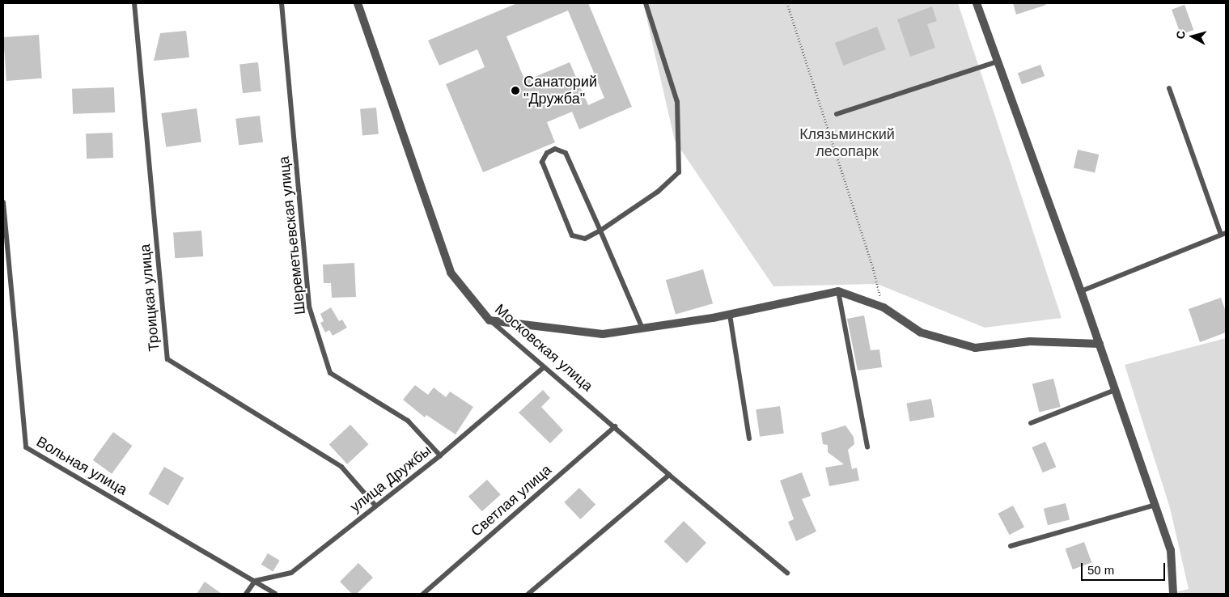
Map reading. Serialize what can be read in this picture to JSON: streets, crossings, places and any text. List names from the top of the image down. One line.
{"streets":{"street":["Московская улица"],"lane":["Шереметьевская улица","Троицкая улица","Вольная улица","улица Дружбы","Светлая улица"]},"crossings":[["Шереметьевская улица","улица Дружбы"],["Троицкая улица","улица Дружбы"],["Московская улица","улица Дружбы"],["Московская улица","Светлая улица"],["Вольная улица","улица Дружбы"]],"parks":["Клязьминский лесопарк"],"places":["Санаторий \"Дружба\""],"scale_bar":"50 m","north":"left"}
